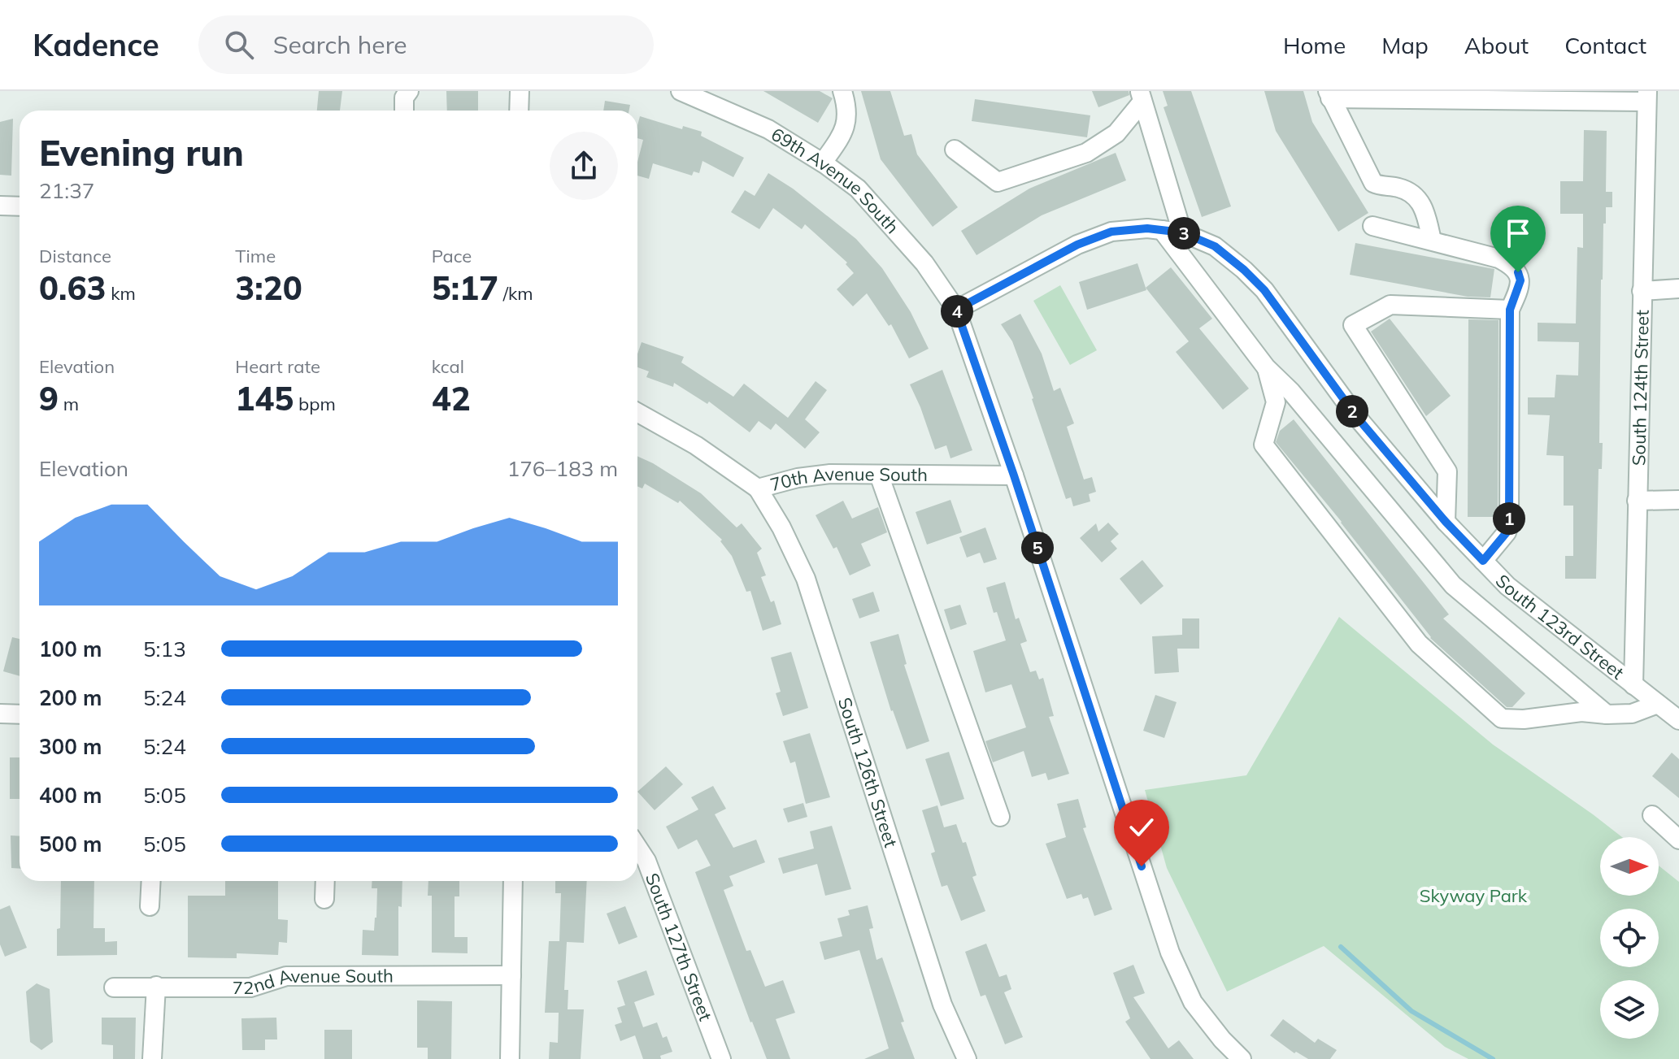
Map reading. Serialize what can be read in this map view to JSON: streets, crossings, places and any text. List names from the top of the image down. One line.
{"streets":{"street":["69th Avenue South","South 124th Street","70th Avenue South","South 123rd Street","South 126th Street","South 127th Street","72nd Avenue South"]},"crossings":[["69th Avenue South","70th Avenue South"],["69th Avenue South","South 123rd Street"],["South 124th Street","South 123rd Street"],["70th Avenue South","South 126th Street"]],"parks":["Skyway Park"],"north":"right","page":{"header":"Kadence","search":"Search here","nav":["Home","Map","About","Contact"],"heading":["Evening run","21:37"],"pins":["3","4","2","1","5"],"stats":[["Distance","0.63 km"],["Time","3:20"],["Pace","5:17 /km"],["Elevation","9 m"],["Heart rate","145 bpm"],["kcal","42"]],"chart":["Elevation","176–183 m"],"list":[{"name":"100 m","note":"5:13"},{"name":"200 m","note":"5:24"},{"name":"300 m","note":"5:24"},{"name":"400 m","note":"5:05"},{"name":"500 m","note":"5:05"}]}}
